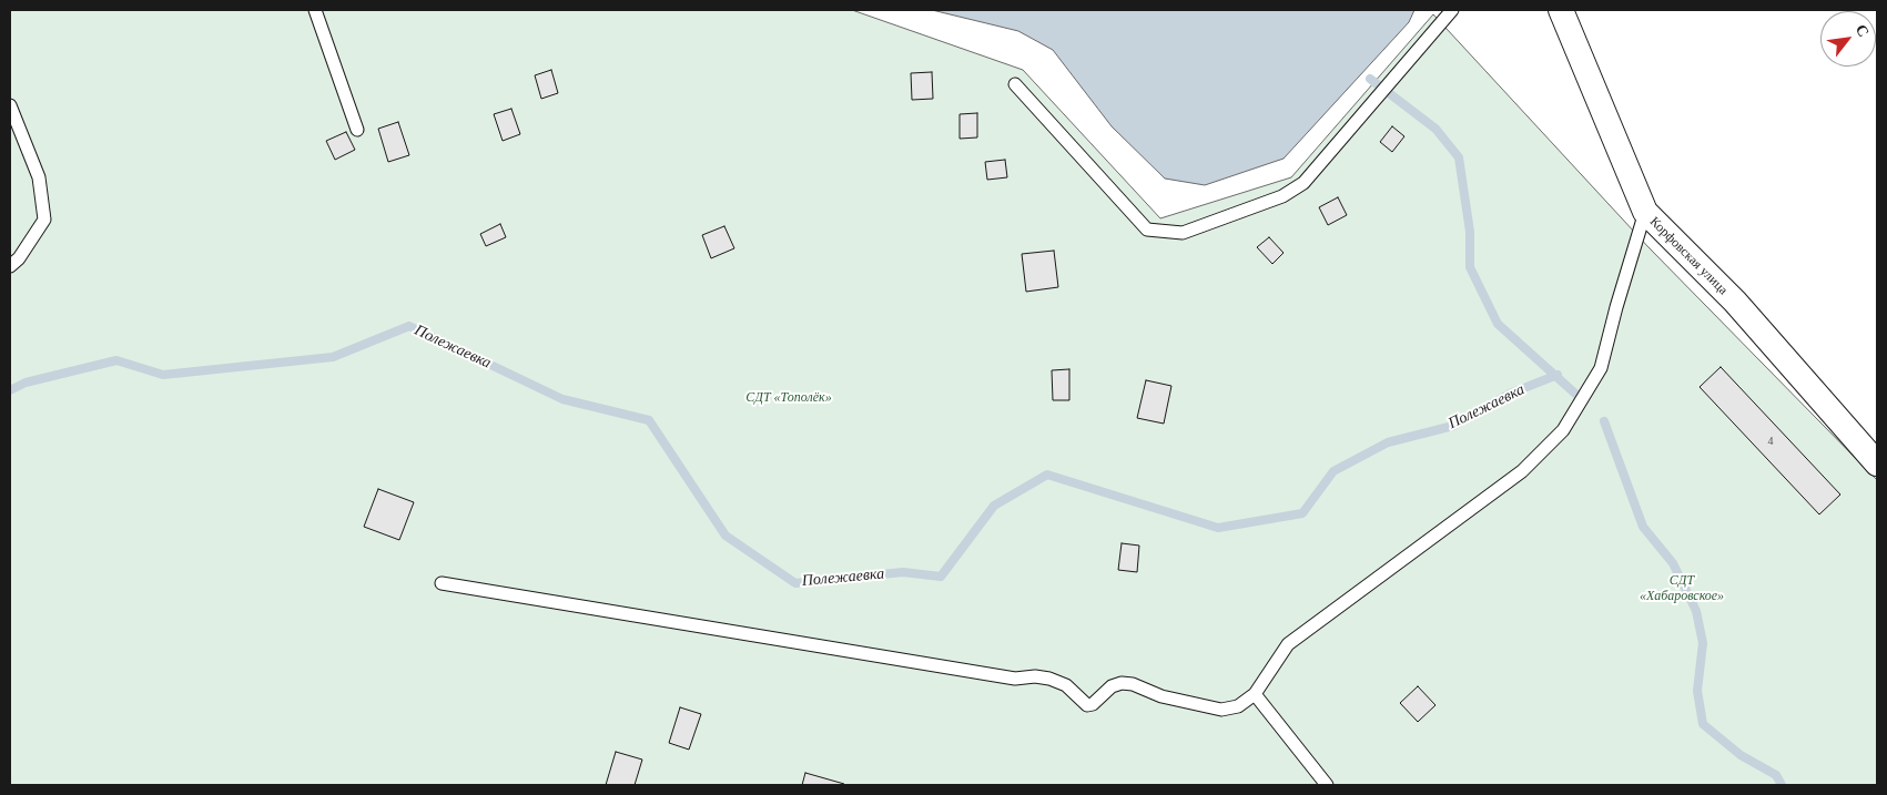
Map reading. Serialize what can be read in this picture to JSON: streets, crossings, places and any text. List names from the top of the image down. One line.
{"streets":{"street":["Корфовская улица"]},"water":["Полежаевка"],"parks":["СДТ «Тополёк»","СДТ «Хабаровское»"],"house_numbers":["4"],"north":"top right"}
